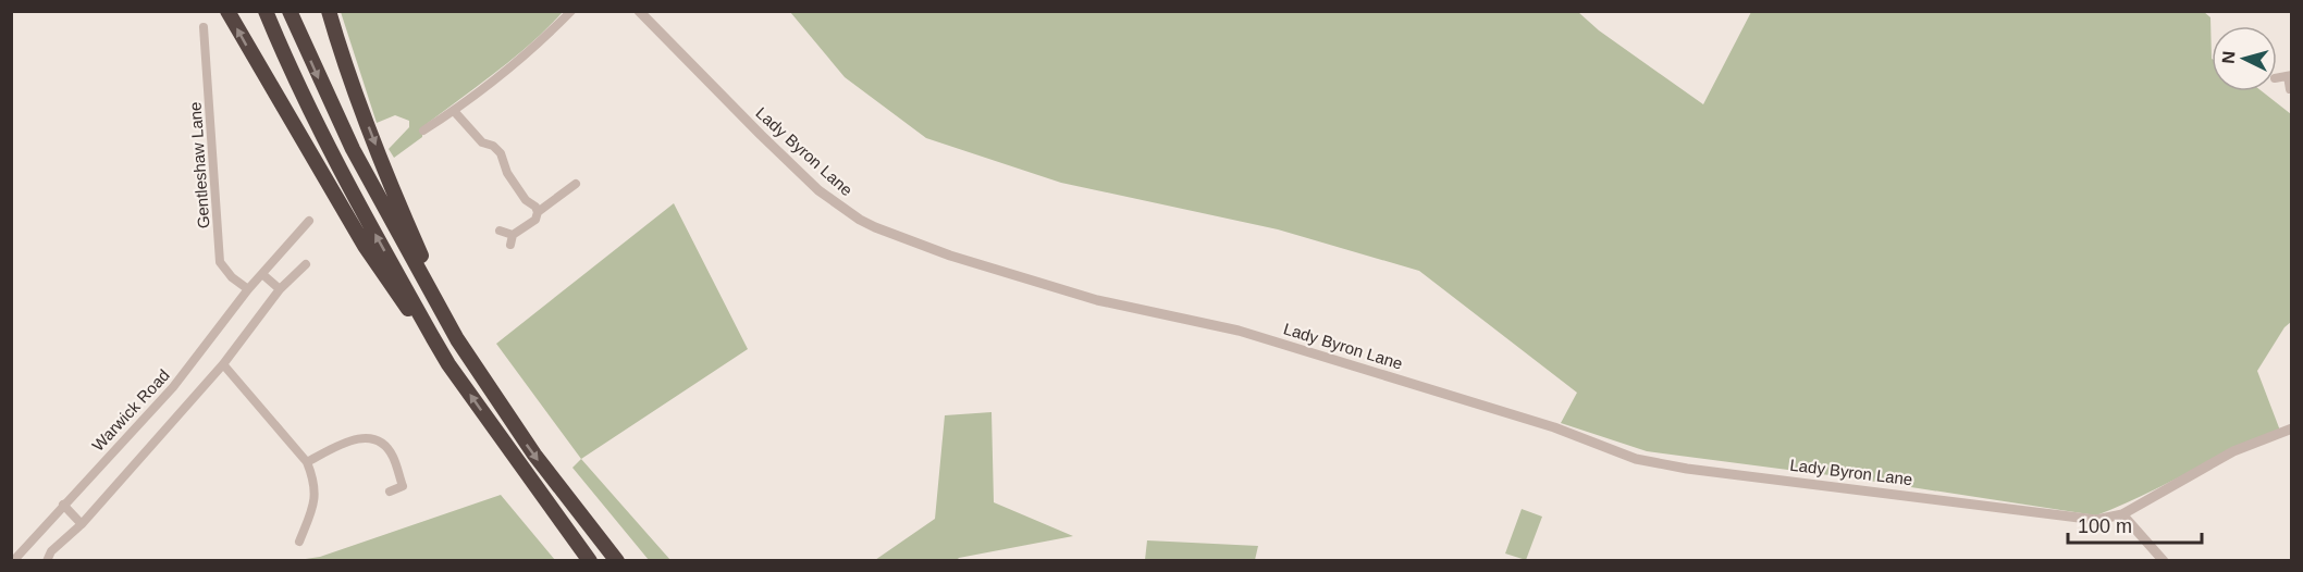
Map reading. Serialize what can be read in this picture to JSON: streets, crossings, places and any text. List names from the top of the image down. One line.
{"streets":{"street":["Lady Byron Lane","Gentleshaw Lane","Warwick Road"]},"crossings":[["Gentleshaw Lane","Warwick Road"]],"scale_bar":"100 m","north":"left"}
